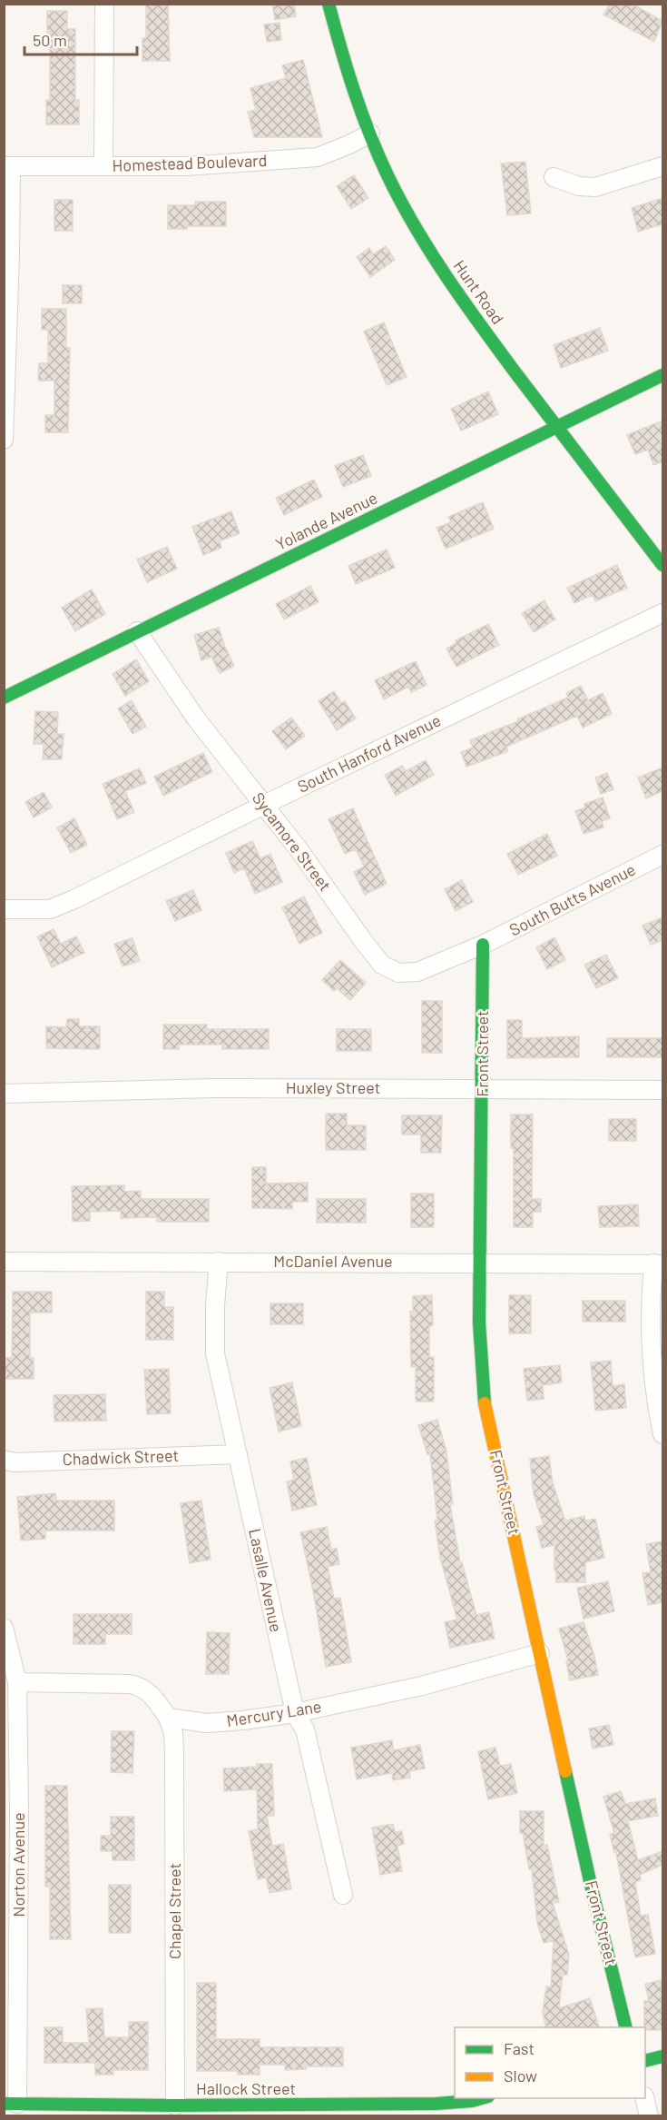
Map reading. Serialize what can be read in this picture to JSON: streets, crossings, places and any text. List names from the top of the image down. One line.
{"streets":{"street":["Homestead Boulevard","Hunt Road","Yolande Avenue","South Hanford Avenue","Sycamore Street","South Butts Avenue","Front Street","Huxley Street","McDaniel Avenue","Chadwick Street","Lasalle Avenue","Mercury Lane","Norton Avenue","Chapel Street","Hallock Street"]},"crossings":[["Homestead Boulevard","Hunt Road"],["Hunt Road","Yolande Avenue"],["Yolande Avenue","Sycamore Street"],["South Hanford Avenue","Sycamore Street"],["Sycamore Street","South Butts Avenue"],["Sycamore Street","Front Street"],["South Butts Avenue","Front Street"],["Front Street","Huxley Street"],["Front Street","McDaniel Avenue"],["Front Street","Mercury Lane"],["McDaniel Avenue","Lasalle Avenue"],["Chadwick Street","Lasalle Avenue"],["Lasalle Avenue","Mercury Lane"],["Mercury Lane","Chapel Street"],["Norton Avenue","Hallock Street"],["Chapel Street","Hallock Street"]],"legend":["Fast","Slow"],"scale_bar":"50 m"}
